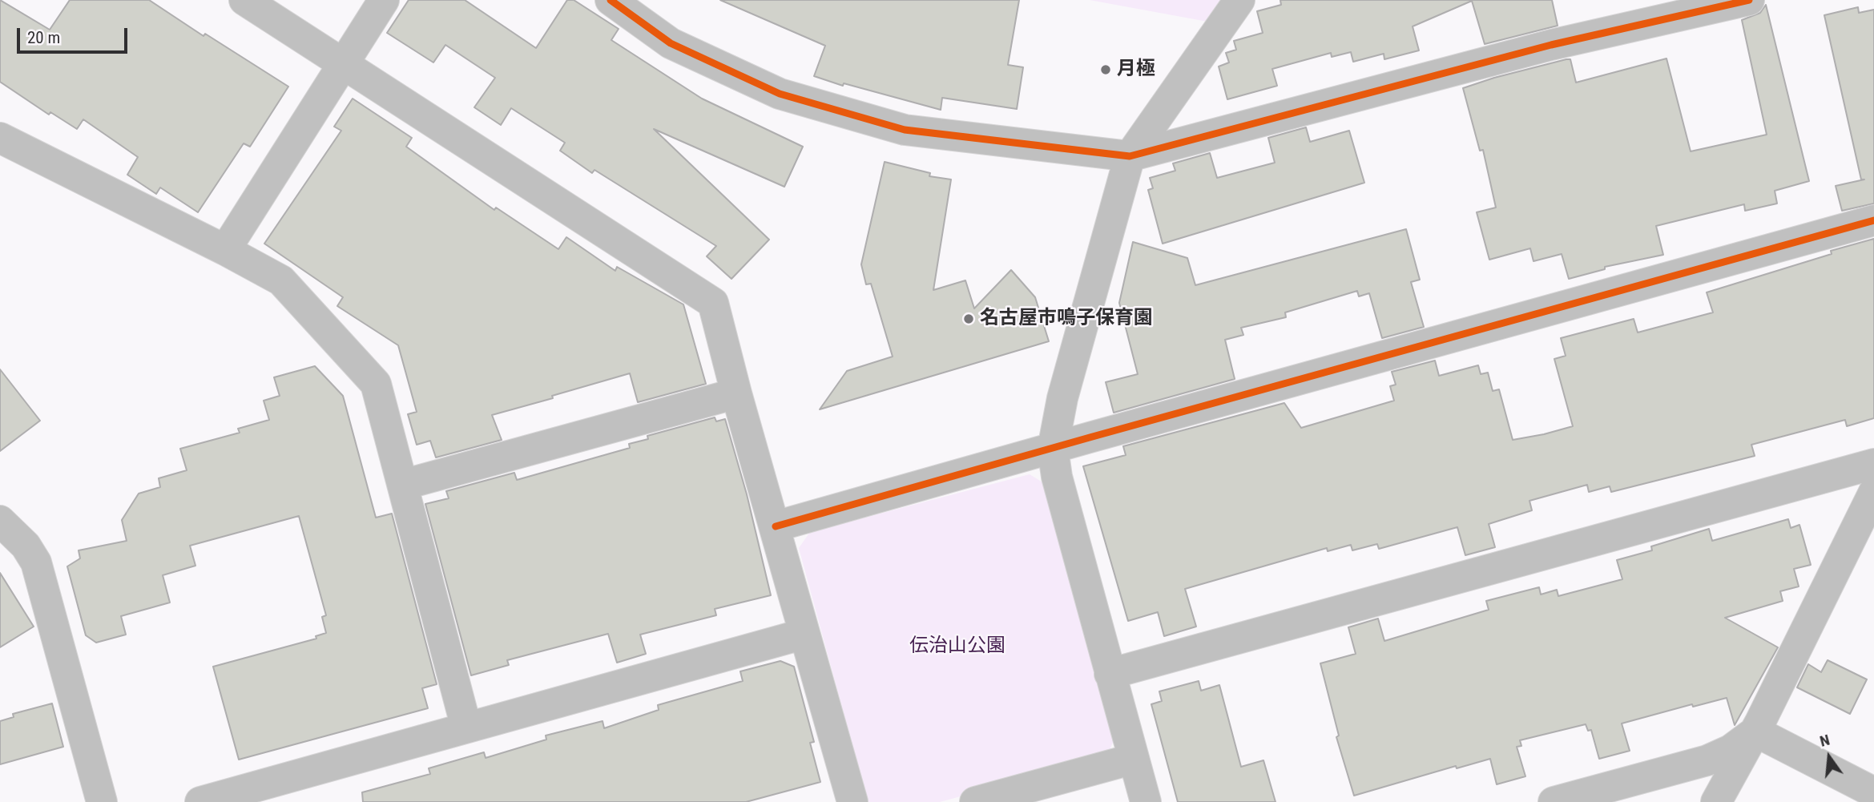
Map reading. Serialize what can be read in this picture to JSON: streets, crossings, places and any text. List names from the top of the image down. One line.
{"parks":["伝治山公園"],"places":["月極","名古屋市鳴子保育園"],"scale_bar":"20 m","north":"top"}
